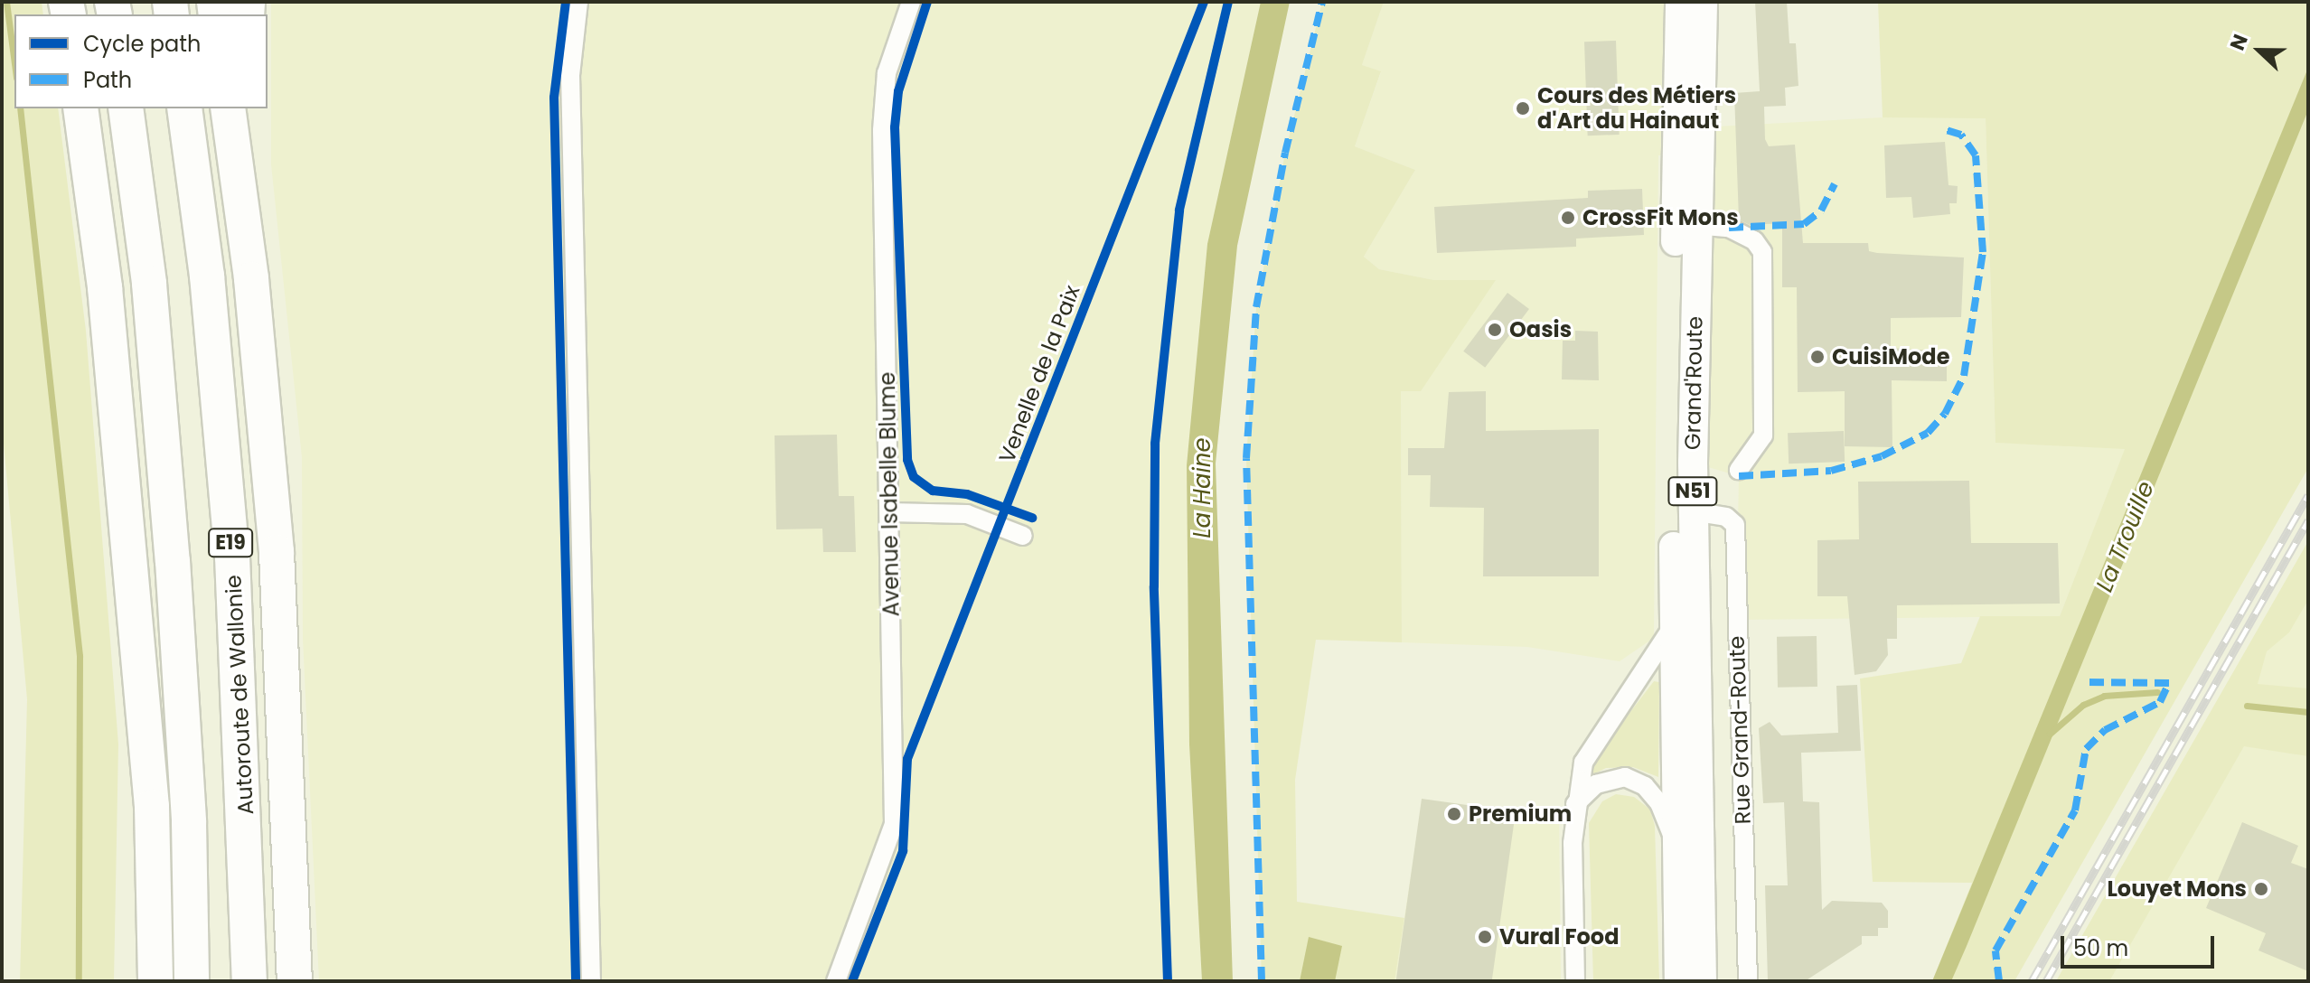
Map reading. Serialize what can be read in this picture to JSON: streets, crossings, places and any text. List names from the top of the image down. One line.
{"streets":{"highway":["E19","Autoroute de Wallonie"],"main road":["Grand'Route","N51"],"street":["Avenue Isabelle Blume","Rue Grand-Route"],"cycle path":["Venelle de la Paix"]},"crossings":[["Grand'Route","Rue Grand-Route"]],"water":["La Haine","La Trouille"],"places":["Cours des Métiers d'Art du Hainaut","CrossFit Mons","Oasis","CuisiMode","Premium","Louyet Mons","Vural Food"],"legend":["Cycle path","Path"],"scale_bar":"50 m","north":"left"}
